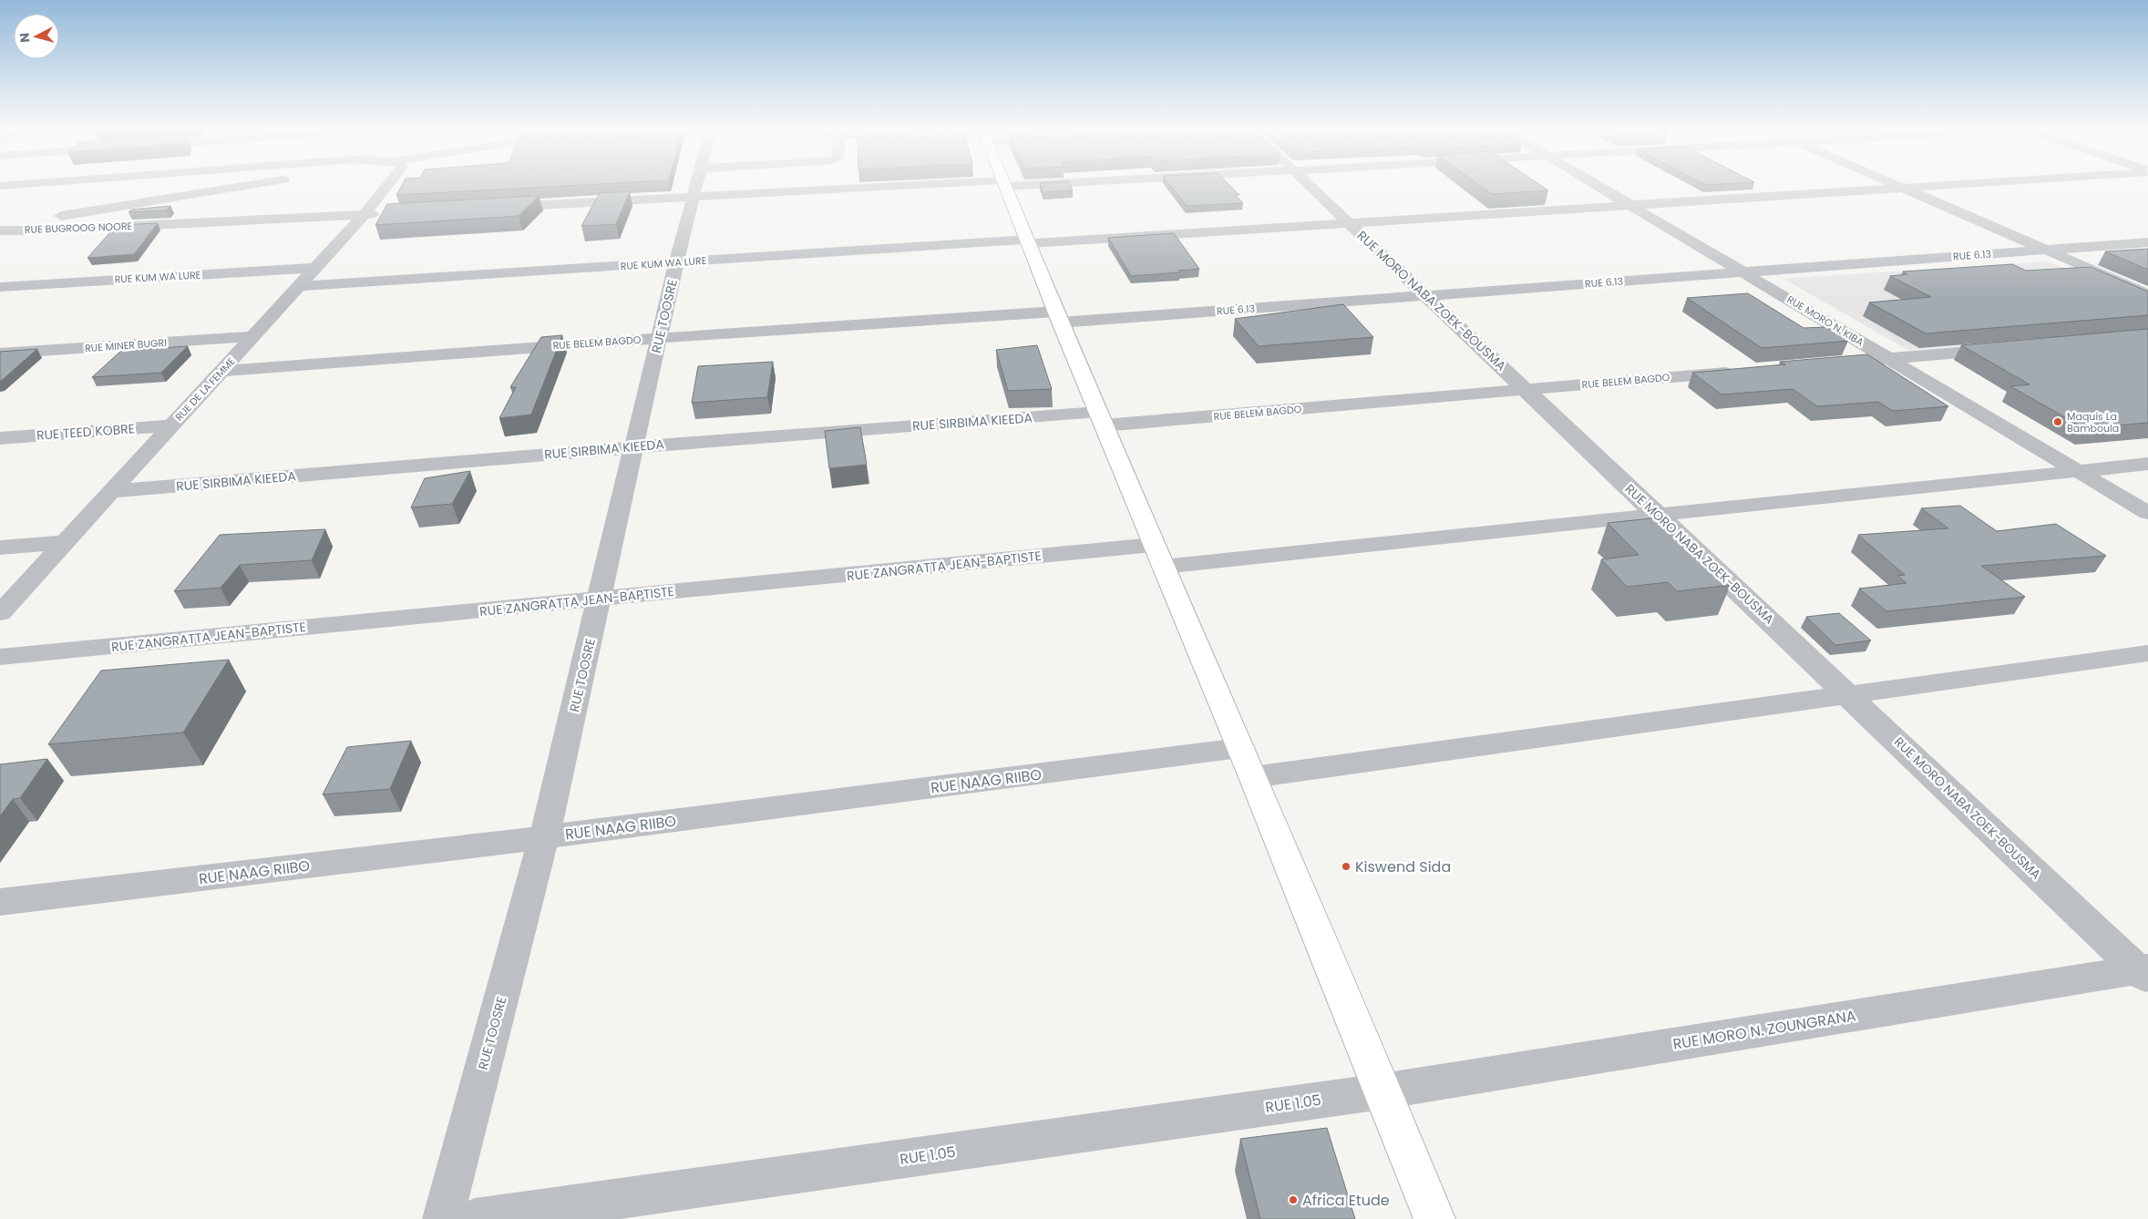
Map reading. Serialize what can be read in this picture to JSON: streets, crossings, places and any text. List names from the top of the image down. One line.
{"streets":{"street":["RUE BUGROOG NOORE","RUE 6.13","RUE KUM WA LURE","RUE MORO NABA ZOEK-BOUSMA","RUE TOOSRE","RUE MORO N. KIBA","RUE BELEM BAGDO","RUE MINER BUGRI","RUE DE LA FEMME","RUE SIRBIMA KIEEDA","RUE TEED KOBRE","RUE ZANGRATTA JEAN-BAPTISTE","RUE NAAG RIIBO","RUE MORO N. ZOUNGRANA","RUE 1.05"]},"crossings":[["RUE BUGROOG NOORE","RUE DE LA FEMME"],["RUE 6.13","RUE MORO NABA ZOEK-BOUSMA"],["RUE 6.13","RUE MORO N. KIBA"],["RUE 6.13","RUE BELEM BAGDO"],["RUE KUM WA LURE","RUE MORO NABA ZOEK-BOUSMA"],["RUE KUM WA LURE","RUE TOOSRE"],["RUE KUM WA LURE","RUE MORO N. KIBA"],["RUE KUM WA LURE","RUE DE LA FEMME"],["RUE MORO NABA ZOEK-BOUSMA","RUE BELEM BAGDO"],["RUE MORO NABA ZOEK-BOUSMA","RUE ZANGRATTA JEAN-BAPTISTE"],["RUE MORO NABA ZOEK-BOUSMA","RUE MORO N. ZOUNGRANA"],["RUE TOOSRE","RUE BELEM BAGDO"],["RUE TOOSRE","RUE SIRBIMA KIEEDA"],["RUE TOOSRE","RUE ZANGRATTA JEAN-BAPTISTE"],["RUE TOOSRE","RUE NAAG RIIBO"],["RUE MORO N. KIBA","RUE ZANGRATTA JEAN-BAPTISTE"],["RUE BELEM BAGDO","RUE DE LA FEMME"],["RUE BELEM BAGDO","RUE SIRBIMA KIEEDA"],["RUE MINER BUGRI","RUE DE LA FEMME"],["RUE DE LA FEMME","RUE SIRBIMA KIEEDA"],["RUE DE LA FEMME","RUE TEED KOBRE"],["RUE MORO N. ZOUNGRANA","RUE 1.05"]],"places":["Maquis La Bamboula","Kiswend Sida","Africa Etude"],"north":"left"}
